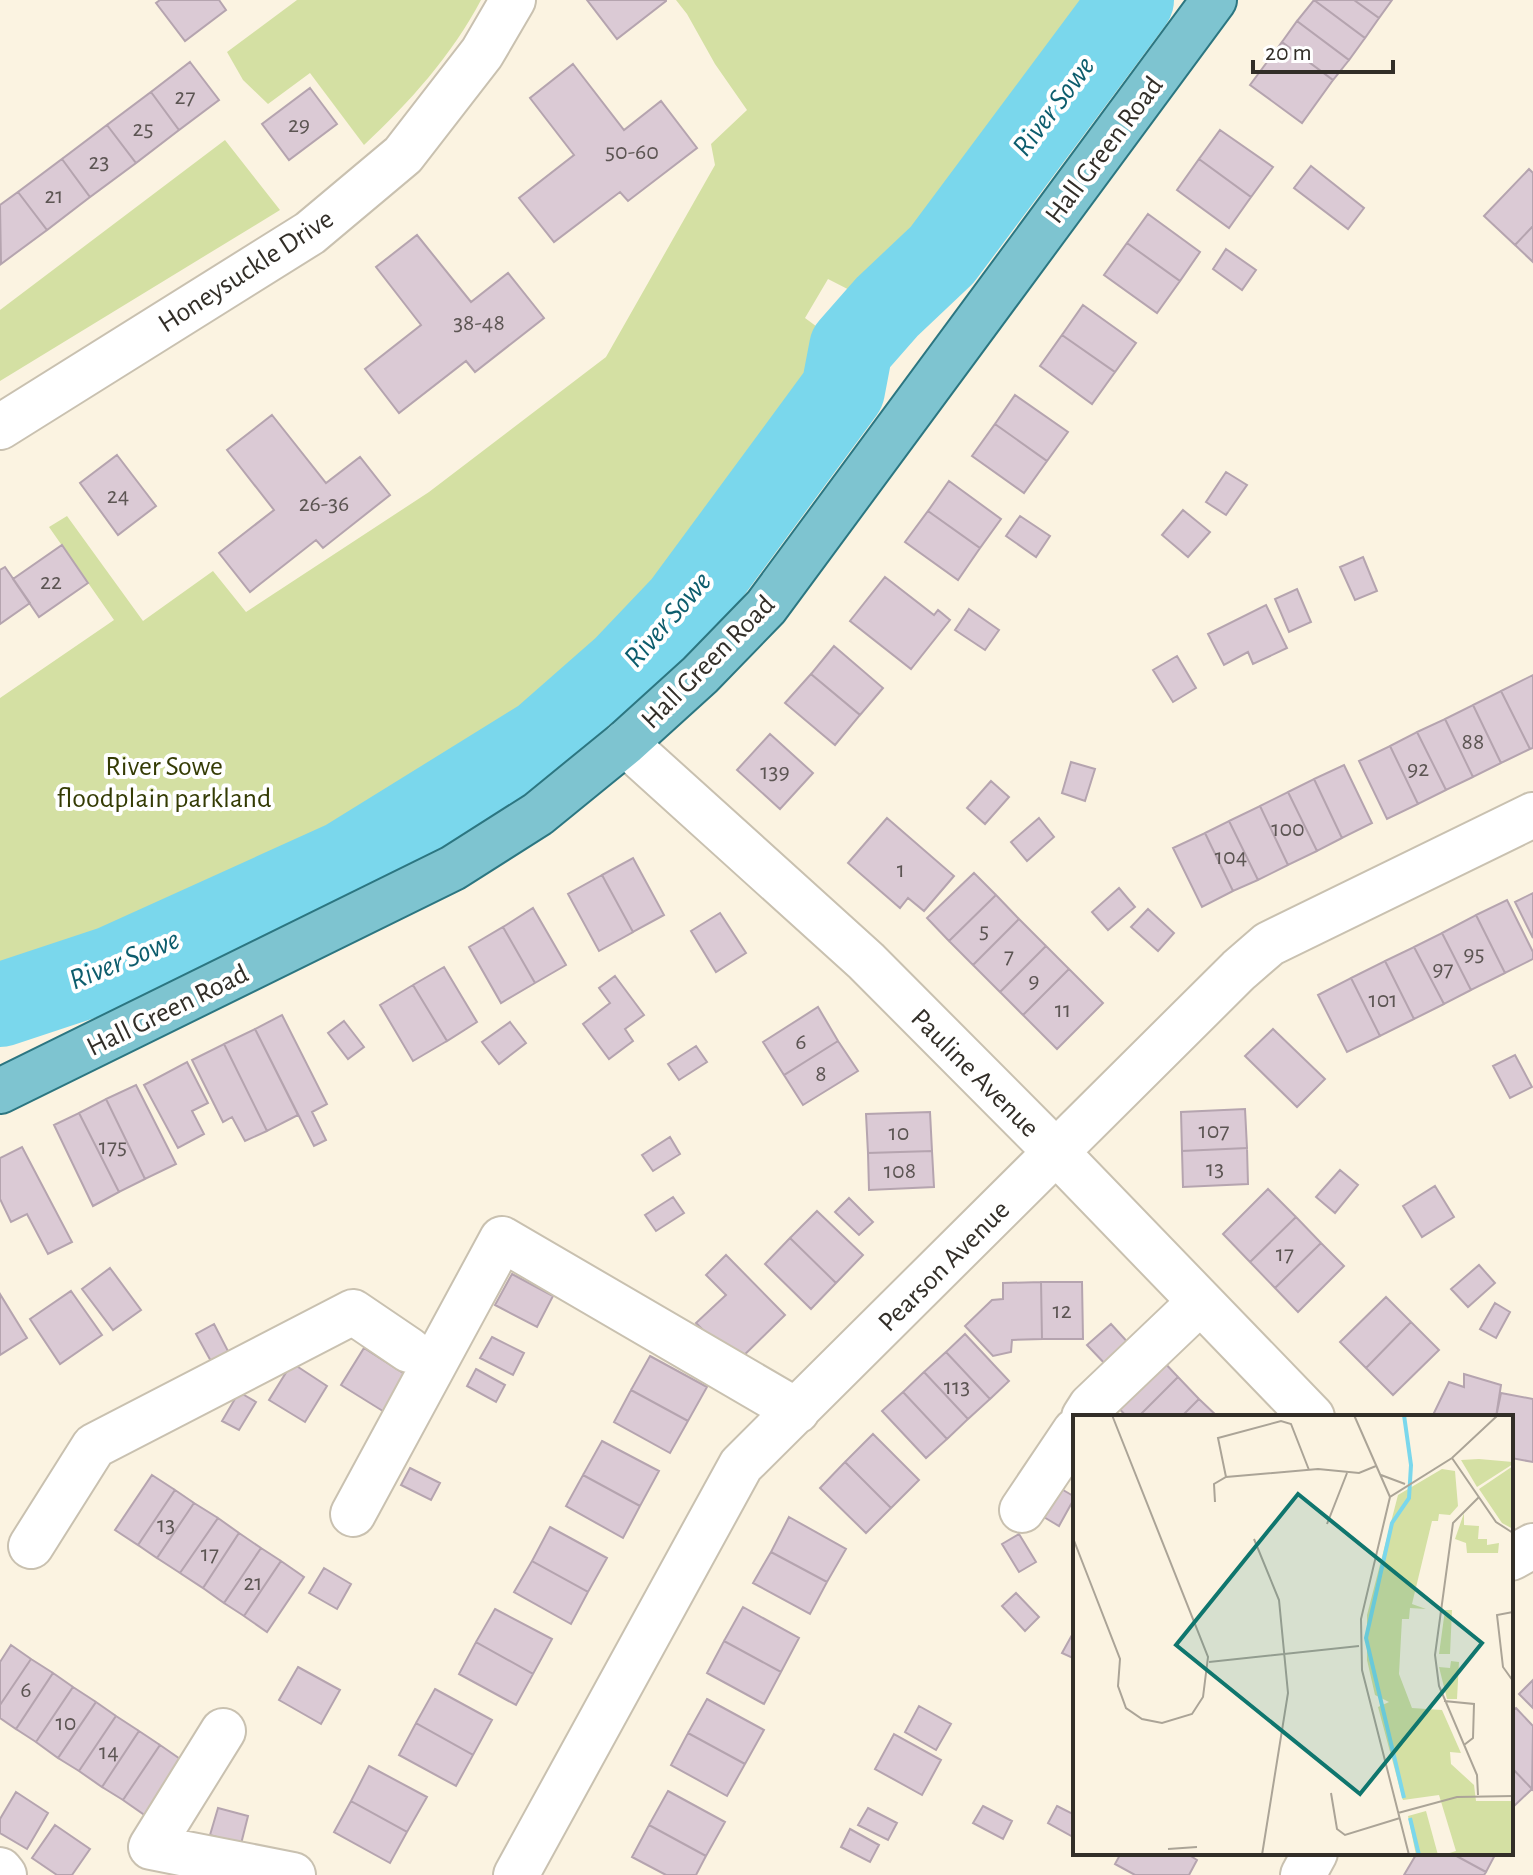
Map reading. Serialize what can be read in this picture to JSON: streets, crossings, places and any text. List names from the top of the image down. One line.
{"streets":{"main road":["Hall Green Road"],"street":["Honeysuckle Drive","Pauline Avenue","Pearson Avenue"]},"crossings":[["Hall Green Road","Pauline Avenue"],["Pauline Avenue","Pearson Avenue"]],"water":["River Sowe"],"parks":["River Sowe floodplain parkland"],"house_numbers":["27","29","25","50-60","23","21","38-48","24","26-36","22","88","92","139","100","104","1","5","95","7","97","9","101","11","6","8","107","10","175","13","108","17","12","113","13","17","21","6","10","14"],"scale_bar":"20 m"}
